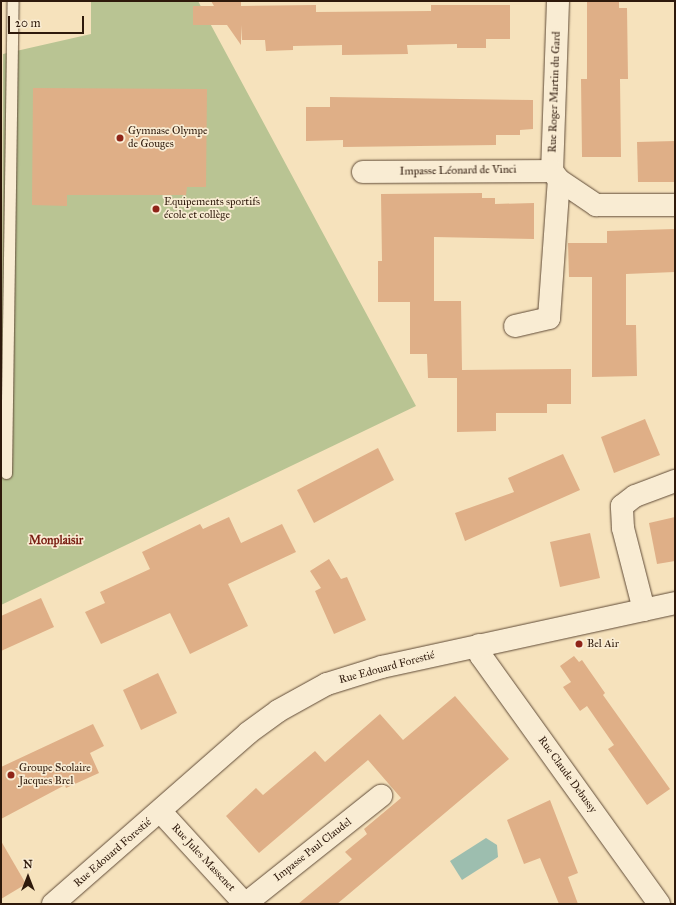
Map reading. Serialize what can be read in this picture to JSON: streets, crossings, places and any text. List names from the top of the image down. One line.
{"streets":{"street":["Rue Roger Martin du Gard","Impasse Léonard de Vinci","Rue Edouard Forestié","Rue Claude Debussy","Impasse Paul Claudel","Rue Jules Massenet"]},"crossings":[["Rue Roger Martin du Gard","Impasse Léonard de Vinci"],["Rue Edouard Forestié","Rue Claude Debussy"],["Rue Edouard Forestié","Rue Jules Massenet"],["Impasse Paul Claudel","Rue Jules Massenet"]],"districts":["Monplaisir"],"places":["Gymnase Olympe de Gouges","Equipements sportifs école et collège","Bel Air","Groupe Scolaire Jacques Brel"],"scale_bar":"20 m","north":"top"}
